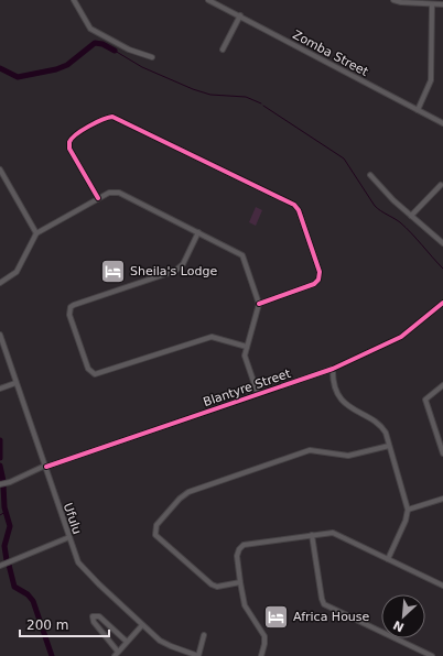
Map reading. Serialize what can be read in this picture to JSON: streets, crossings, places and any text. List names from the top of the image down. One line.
{"streets":{"street":["Zomba Street","Blantyre Street","Ufulu"]},"crossings":[["Blantyre Street","Ufulu"]],"places":{"hotel":["Sheila's Lodge","Africa House"]},"scale_bar":"200 m","north":"bottom left"}
